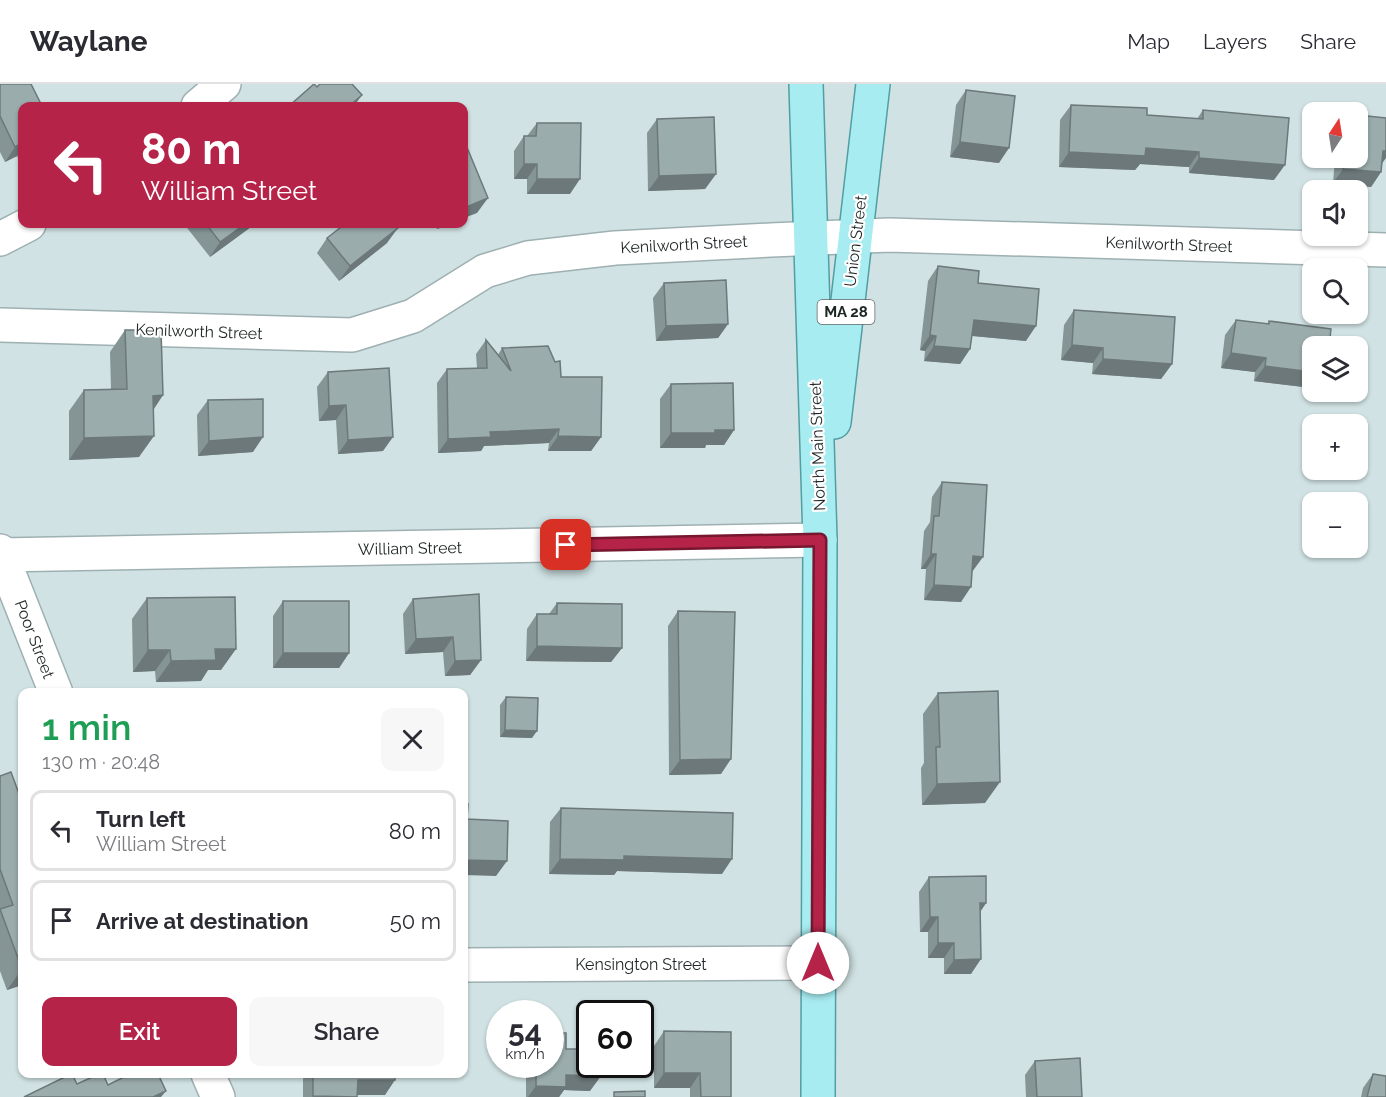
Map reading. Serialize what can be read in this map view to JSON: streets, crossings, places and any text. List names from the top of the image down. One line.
{"streets":{"main road":["Union Street","MA 28","North Main Street"],"street":["Kenilworth Street","William Street","Poor Street","Kensington Street"]},"crossings":[["Union Street","Kenilworth Street"],["Union Street","North Main Street"],["Union Street","William Street"],["Kenilworth Street","North Main Street"],["North Main Street","William Street"],["North Main Street","Kensington Street"],["William Street","Poor Street"]],"north":"top","page":{"header":"Waylane","nav":["Map","Layers","Share"],"map_buttons":["+","−"],"turn":["80 m","William Street"],"heading":["1 min","130 m · 20:48"],"list":[{"name":"Turn left","note":"William Street","value":"80 m"},{"name":"Arrive at destination","value":"50 m"}],"buttons":["Exit","Share"],"speed":"54 km/h","limit":"60"}}
